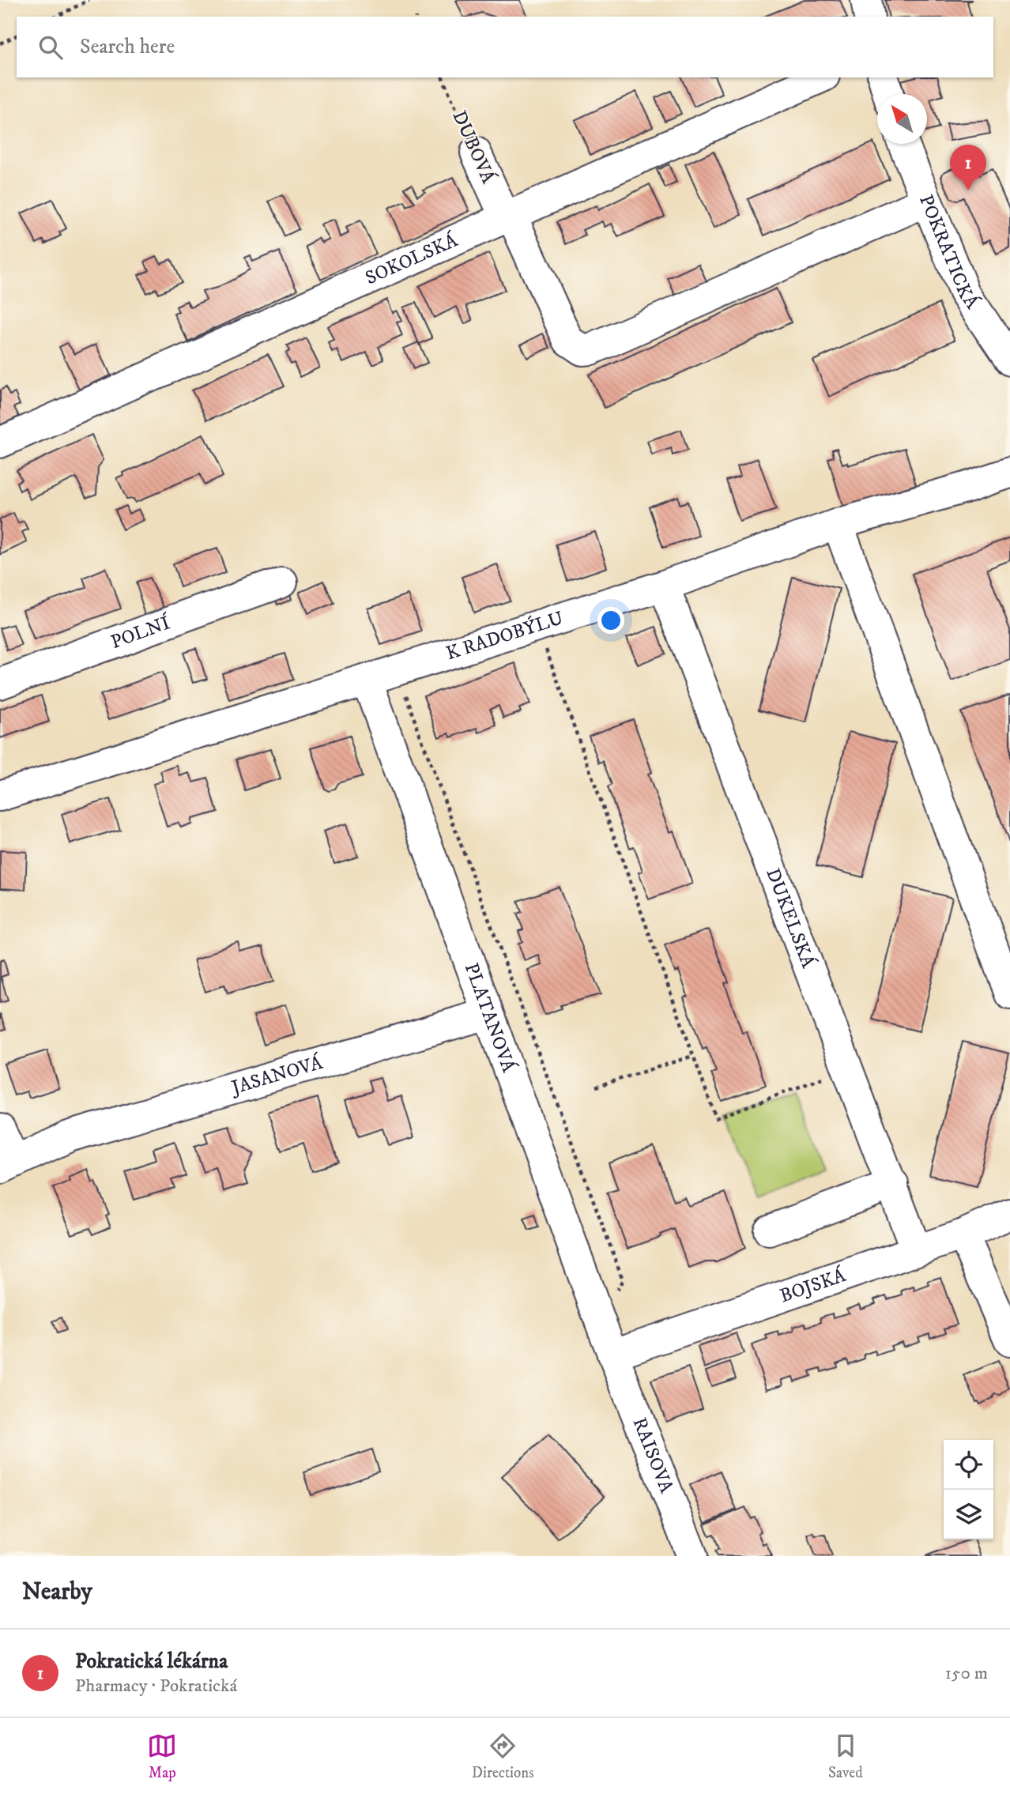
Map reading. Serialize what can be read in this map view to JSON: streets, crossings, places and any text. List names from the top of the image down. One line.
{"streets":{"street":["DUBOVÁ","POKRATICKÁ","SOKOLSKÁ","POLNÍ","K RADOBÝLU","DUKELSKÁ","PLATANOVÁ","JASANOVÁ","BOJSKÁ","RAISOVA"]},"crossings":[["DUBOVÁ","POKRATICKÁ"],["DUBOVÁ","SOKOLSKÁ"],["K RADOBÝLU","DUKELSKÁ"],["K RADOBÝLU","PLATANOVÁ"],["DUKELSKÁ","BOJSKÁ"],["PLATANOVÁ","JASANOVÁ"],["PLATANOVÁ","BOJSKÁ"],["PLATANOVÁ","RAISOVA"],["BOJSKÁ","RAISOVA"]],"north":"top left","page":{"search":"Search here","pins":"1","heading":"Nearby","list":[{"mark":"1","name":"Pokratická lékárna","note":"Pharmacy · Pokratická","value":"150 m"}],"nav":["Map","Directions","Saved"]}}
